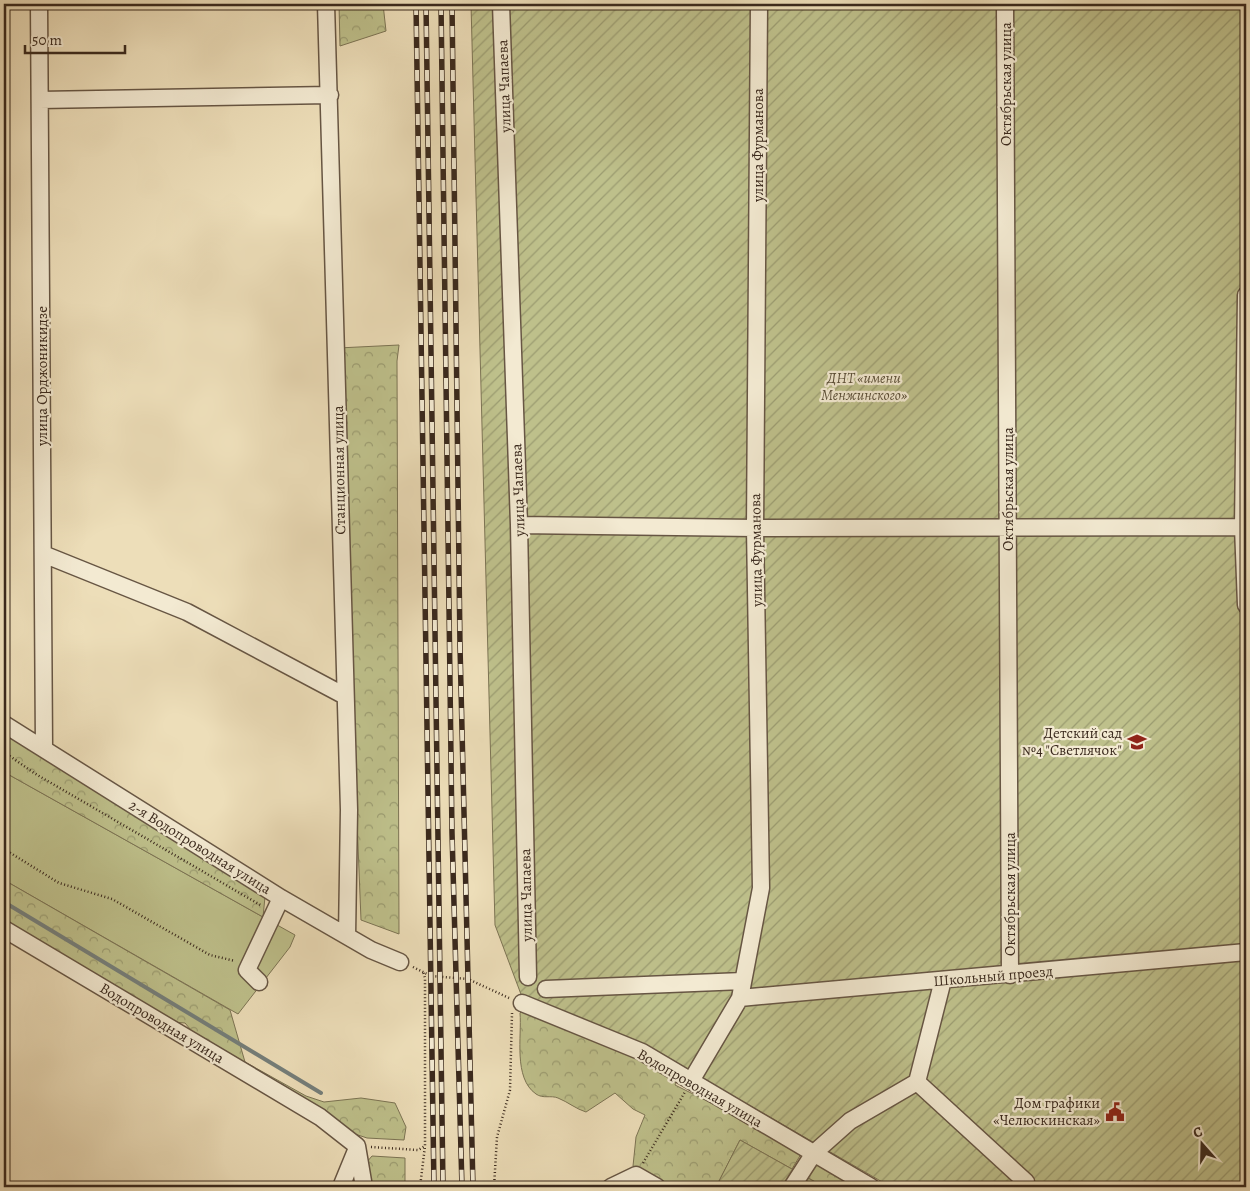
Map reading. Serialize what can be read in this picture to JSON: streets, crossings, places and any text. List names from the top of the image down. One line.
{"streets":{"street":["Октябрьская улица","улица Чапаева","улица Фурманова","улица Орджоникидзе","Станционная улица","2-я Водопроводная улица","Школьный проезд","Водопроводная улица"]},"crossings":[["Октябрьская улица","Школьный проезд"],["улица Фурманова","Школьный проезд"],["улица Фурманова","Водопроводная улица"],["улица Орджоникидзе","2-я Водопроводная улица"],["Станционная улица","2-я Водопроводная улица"]],"parks":["ДНТ «имени Менжинского»"],"places":{"school or university":["Детский сад №4 \"Светлячок\""],"public building":["Дом графики «Челюскинская»"]},"scale_bar":"50 m","north":"top"}
